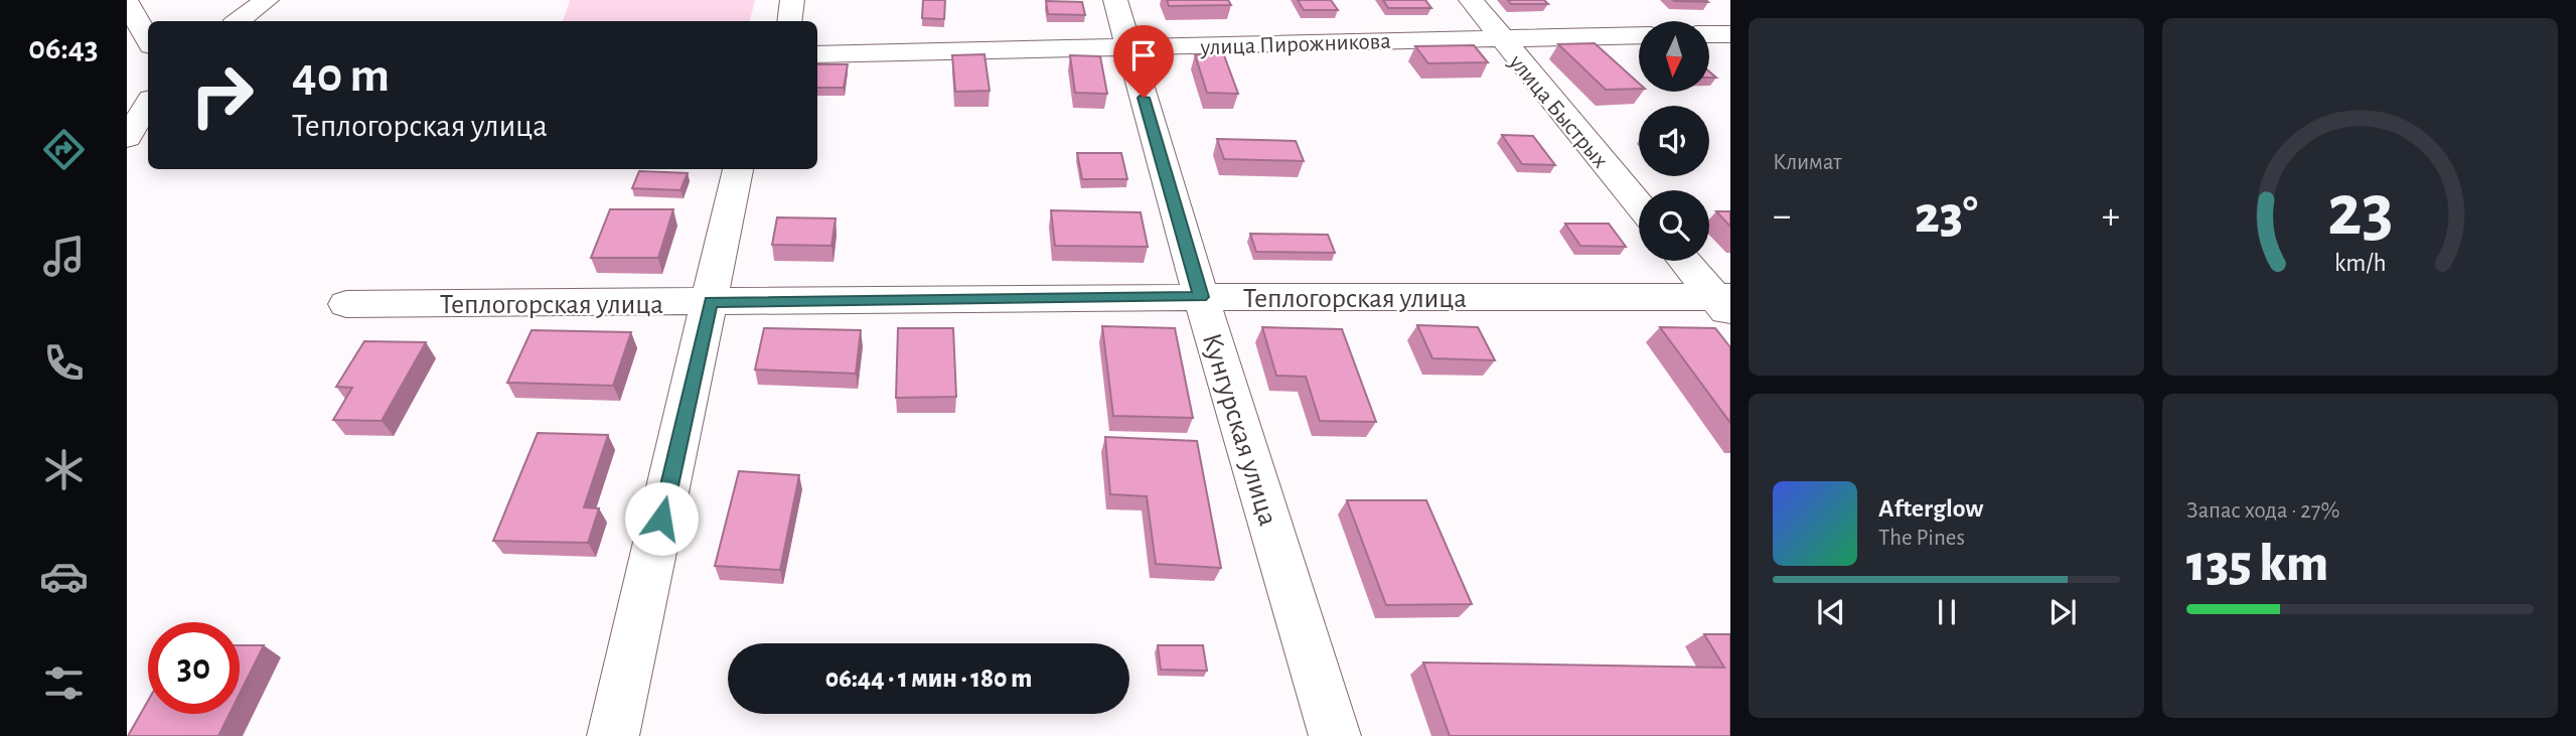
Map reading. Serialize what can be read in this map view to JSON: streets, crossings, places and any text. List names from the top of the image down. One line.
{"streets":{"street":["улица Пирожникова","улица Быстрых","Теплогорская улица","Кунгурская улица"]},"crossings":[["улица Пирожникова","улица Быстрых"],["улица Пирожникова","Кунгурская улица"],["Теплогорская улица","Кунгурская улица"]],"north":"bottom","page":{"tabs":"06:43","tile":["Климат",["Запас хода · 27%","135 km"]],"turn":["40 m","Теплогорская улица"],"heat":["−","23°","+"],"song":["Afterglow","The Pines"],"limit":"30","trip":"06:44 · 1 мин · 180 m","gauge":["23","km/h"]}}
